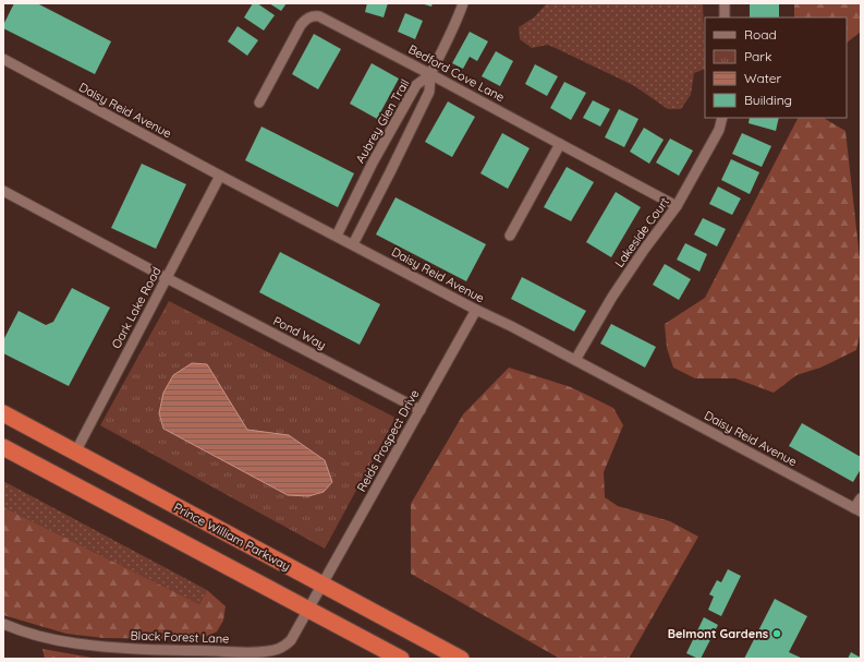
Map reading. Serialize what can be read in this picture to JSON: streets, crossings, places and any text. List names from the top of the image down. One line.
{"streets":{"highway":["Prince William Parkway"],"street":["Bedford Cove Lane","Daisy Reid Avenue","Aubrey Glen Trail","Lakeside Court","Oark Lake Road","Pond Way","Reids Prospect Drive","Black Forest Lane"]},"crossings":[["Bedford Cove Lane","Aubrey Glen Trail"],["Bedford Cove Lane","Lakeside Court"],["Daisy Reid Avenue","Aubrey Glen Trail"],["Daisy Reid Avenue","Lakeside Court"],["Daisy Reid Avenue","Oark Lake Road"],["Daisy Reid Avenue","Reids Prospect Drive"],["Oark Lake Road","Pond Way"],["Oark Lake Road","Prince William Parkway"],["Pond Way","Reids Prospect Drive"],["Reids Prospect Drive","Prince William Parkway"],["Reids Prospect Drive","Black Forest Lane"],["Prince William Parkway","Black Forest Lane"]],"places":["Belmont Gardens"],"legend":["Road","Park","Water","Building"]}
